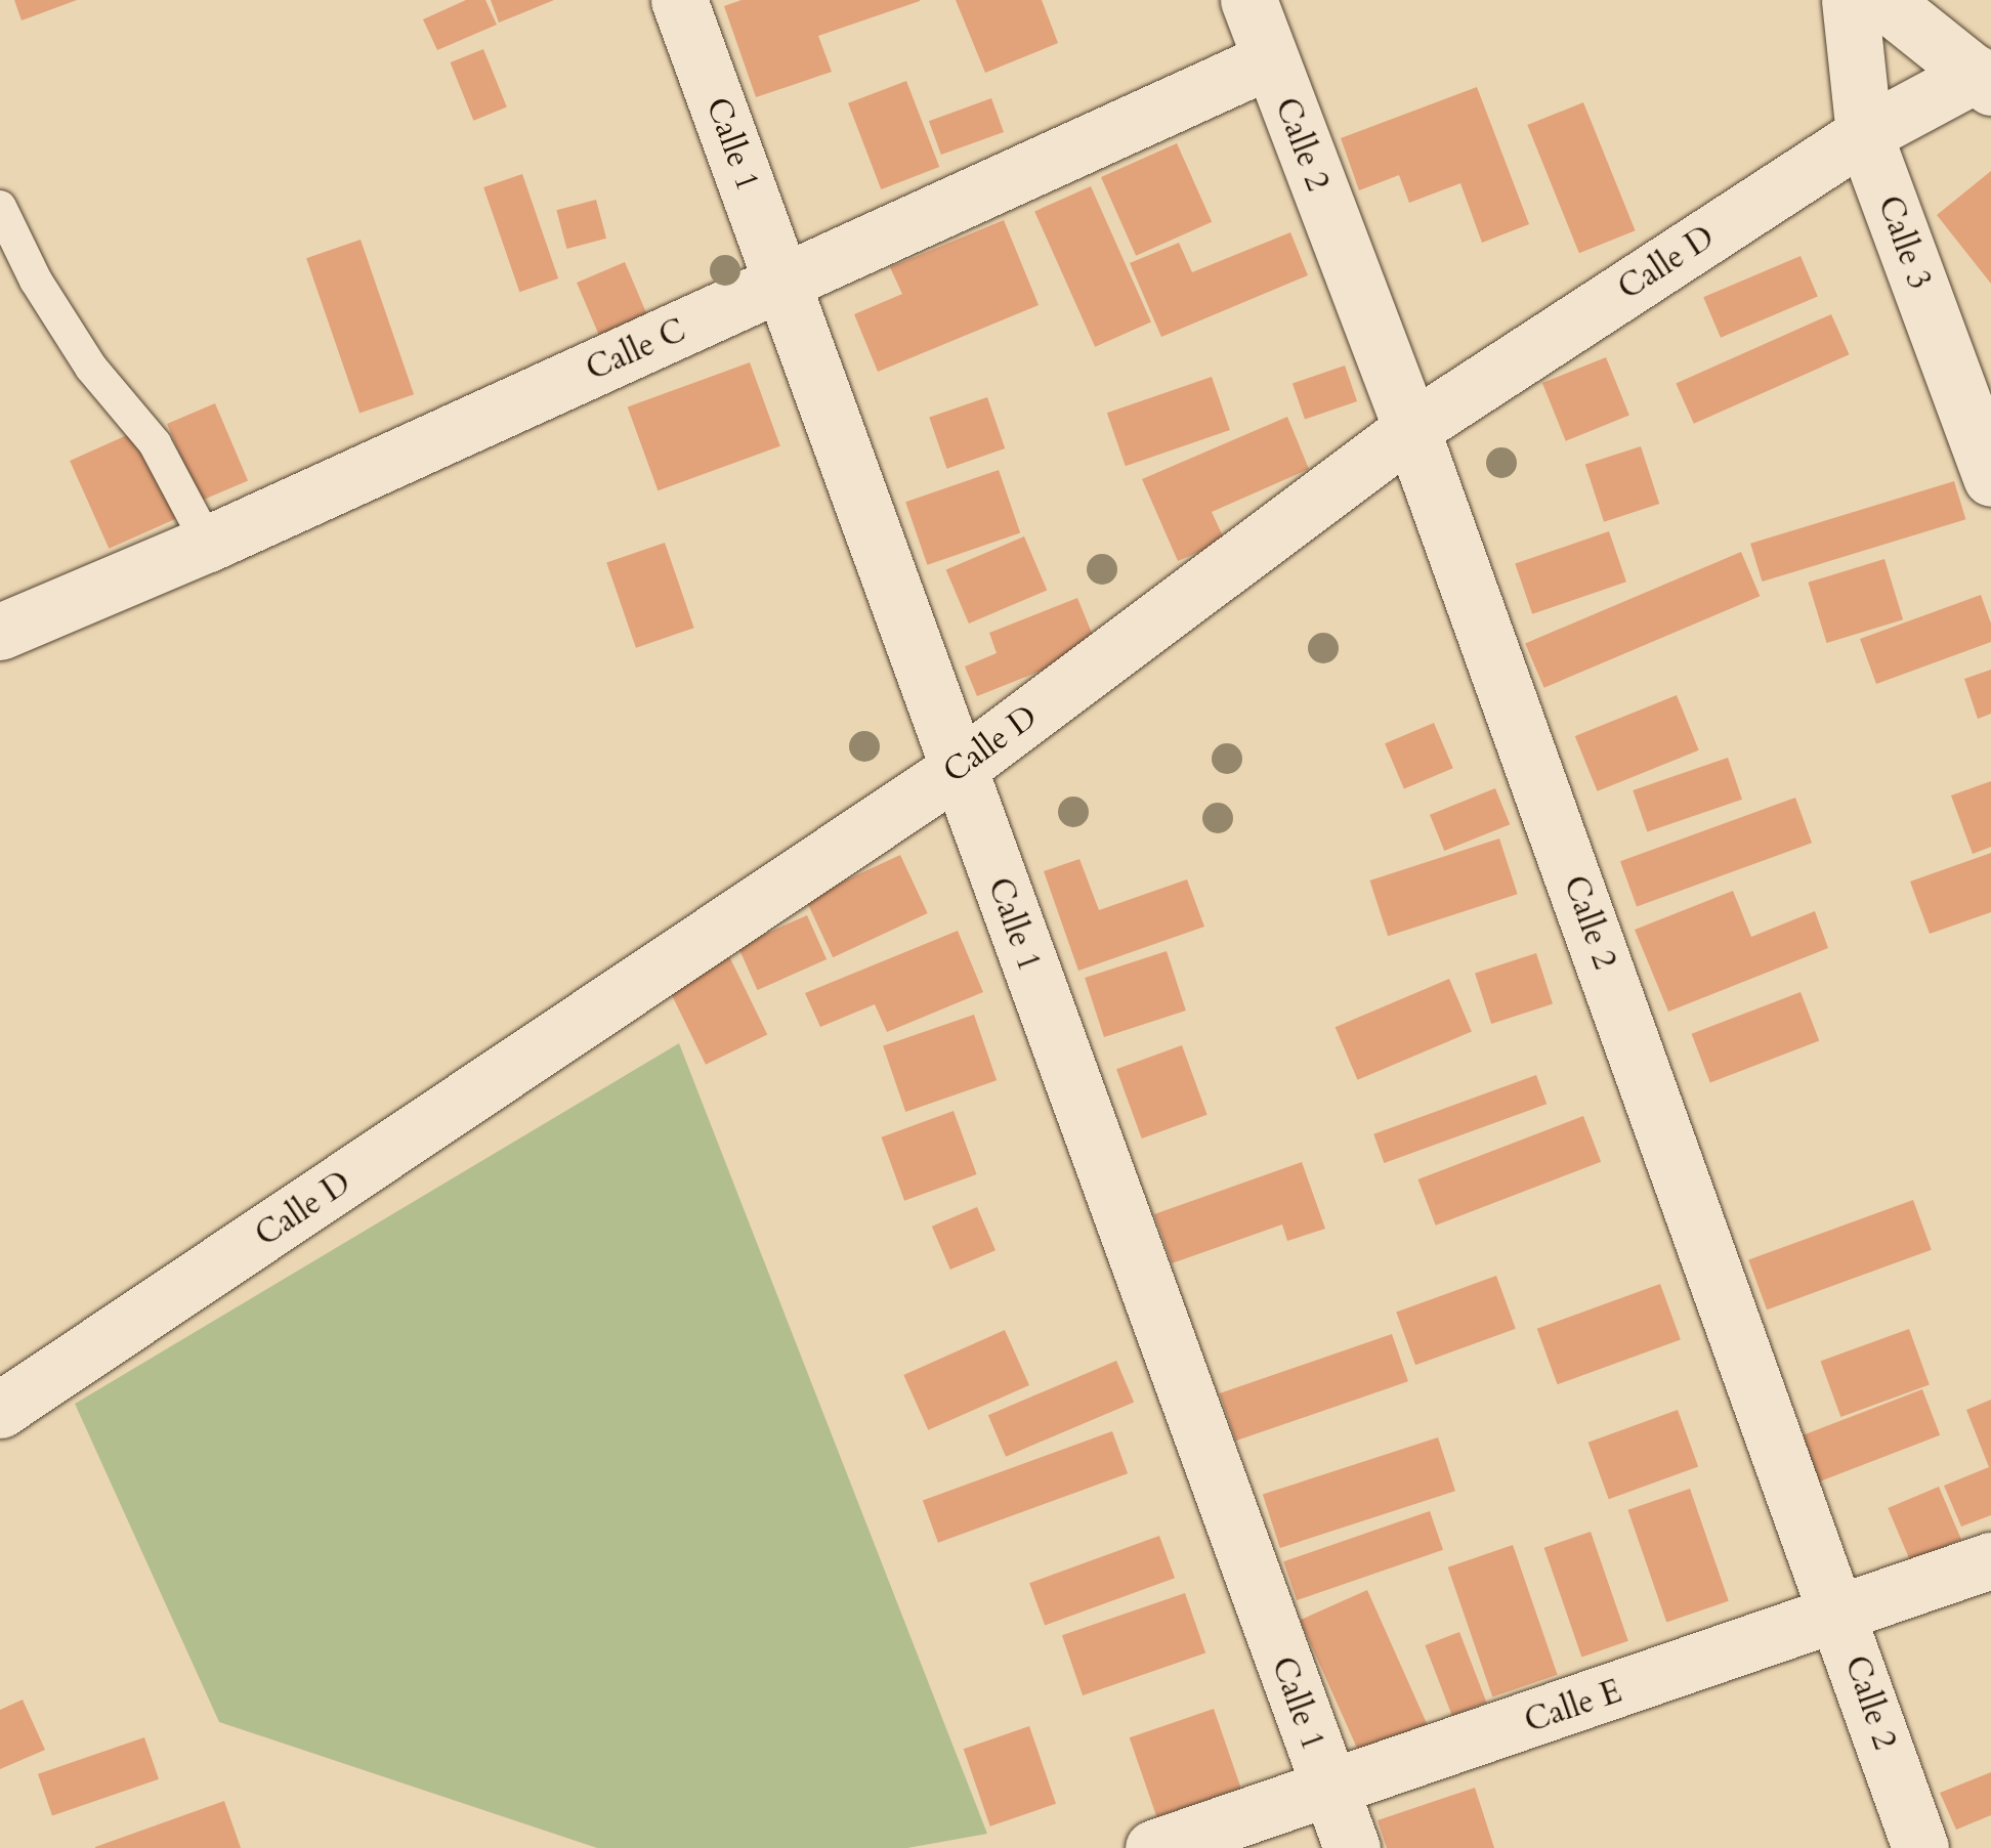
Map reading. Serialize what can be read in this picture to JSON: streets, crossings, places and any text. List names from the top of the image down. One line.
{"streets":{"street":["Calle 1","Calle 2","Calle 3","Calle D","Calle C","Calle E"]},"crossings":[["Calle 1","Calle D"],["Calle 1","Calle C"],["Calle 1","Calle E"],["Calle 2","Calle D"],["Calle 2","Calle C"],["Calle 2","Calle E"],["Calle 3","Calle D"]]}
